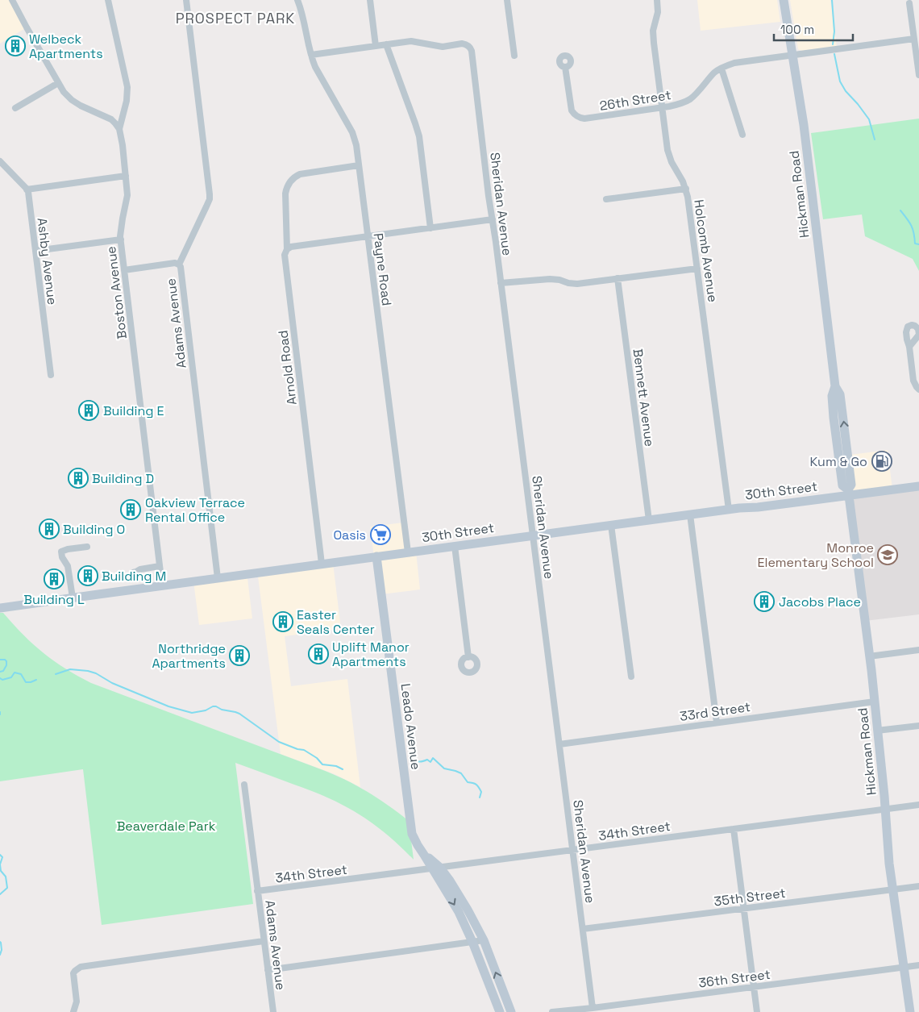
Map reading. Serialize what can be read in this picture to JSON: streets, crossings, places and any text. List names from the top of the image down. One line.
{"streets":{"street":["26th Street","Hickman Road","Sheridan Avenue","Holcomb Avenue","Ashby Avenue","Payne Road","Boston Avenue","Adams Avenue","Arnold Road","Bennett Avenue","30th Street","33rd Street","Leado Avenue","34th Street","35th Street","36th Street"]},"crossings":[["26th Street","Hickman Road"],["26th Street","Holcomb Avenue"],["Hickman Road","30th Street"],["Hickman Road","33rd Street"],["Hickman Road","34th Street"],["Hickman Road","35th Street"],["Hickman Road","36th Street"],["Sheridan Avenue","30th Street"],["Sheridan Avenue","33rd Street"],["Sheridan Avenue","34th Street"],["Sheridan Avenue","35th Street"],["Sheridan Avenue","36th Street"],["Holcomb Avenue","30th Street"],["Payne Road","Arnold Road"],["Payne Road","30th Street"],["Boston Avenue","30th Street"],["Adams Avenue","30th Street"],["Adams Avenue","34th Street"],["Arnold Road","30th Street"],["Bennett Avenue","30th Street"],["30th Street","Leado Avenue"],["Leado Avenue","34th Street"]],"districts":["PROSPECT PARK"],"parks":["Beaverdale Park"],"places":{"building":["Welbeck Apartments","Building E","Building D","Oakview Terrace Rental Office","Building O","Building M","Building L","Jacobs Place","Easter Seals Center","Uplift Manor Apartments","Northridge Apartments"],"fuel station":["Kum & Go"],"supermarket":["Oasis"],"school or university":["Monroe Elementary School"]},"scale_bar":"100 m"}
